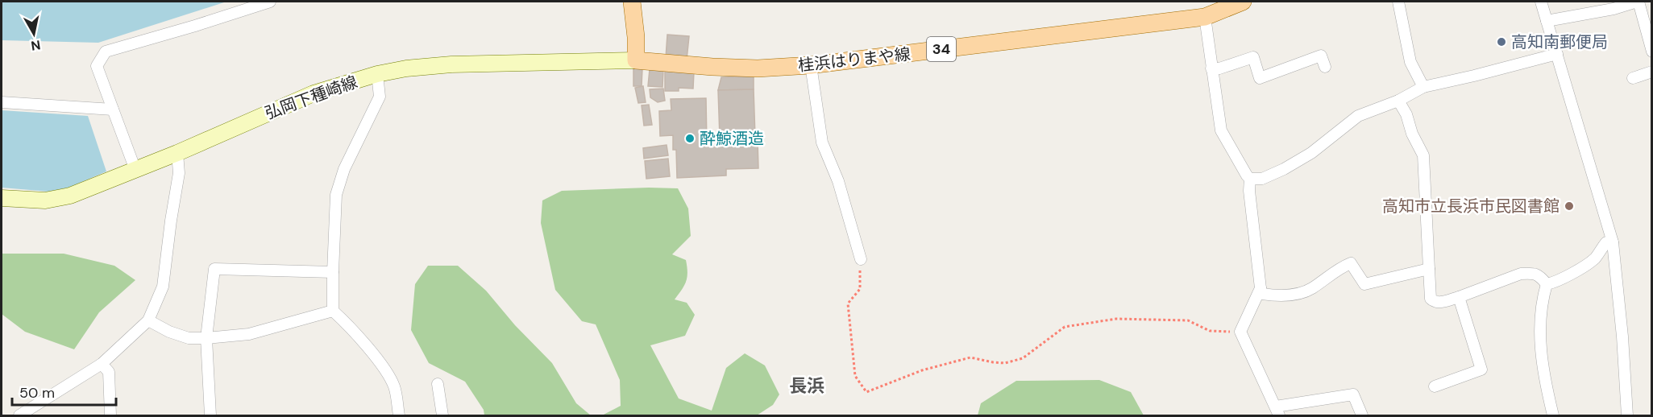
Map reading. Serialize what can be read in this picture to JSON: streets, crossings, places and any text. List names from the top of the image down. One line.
{"streets":{"main road":["34","桂浜はりまや線","弘岡下種崎線"]},"crossings":[["桂浜はりまや線","弘岡下種崎線"]],"districts":["長浜"],"places":["高知南郵便局","酔鯨酒造","高知市立長浜市民図書館"],"scale_bar":"50 m","north":"bottom"}
